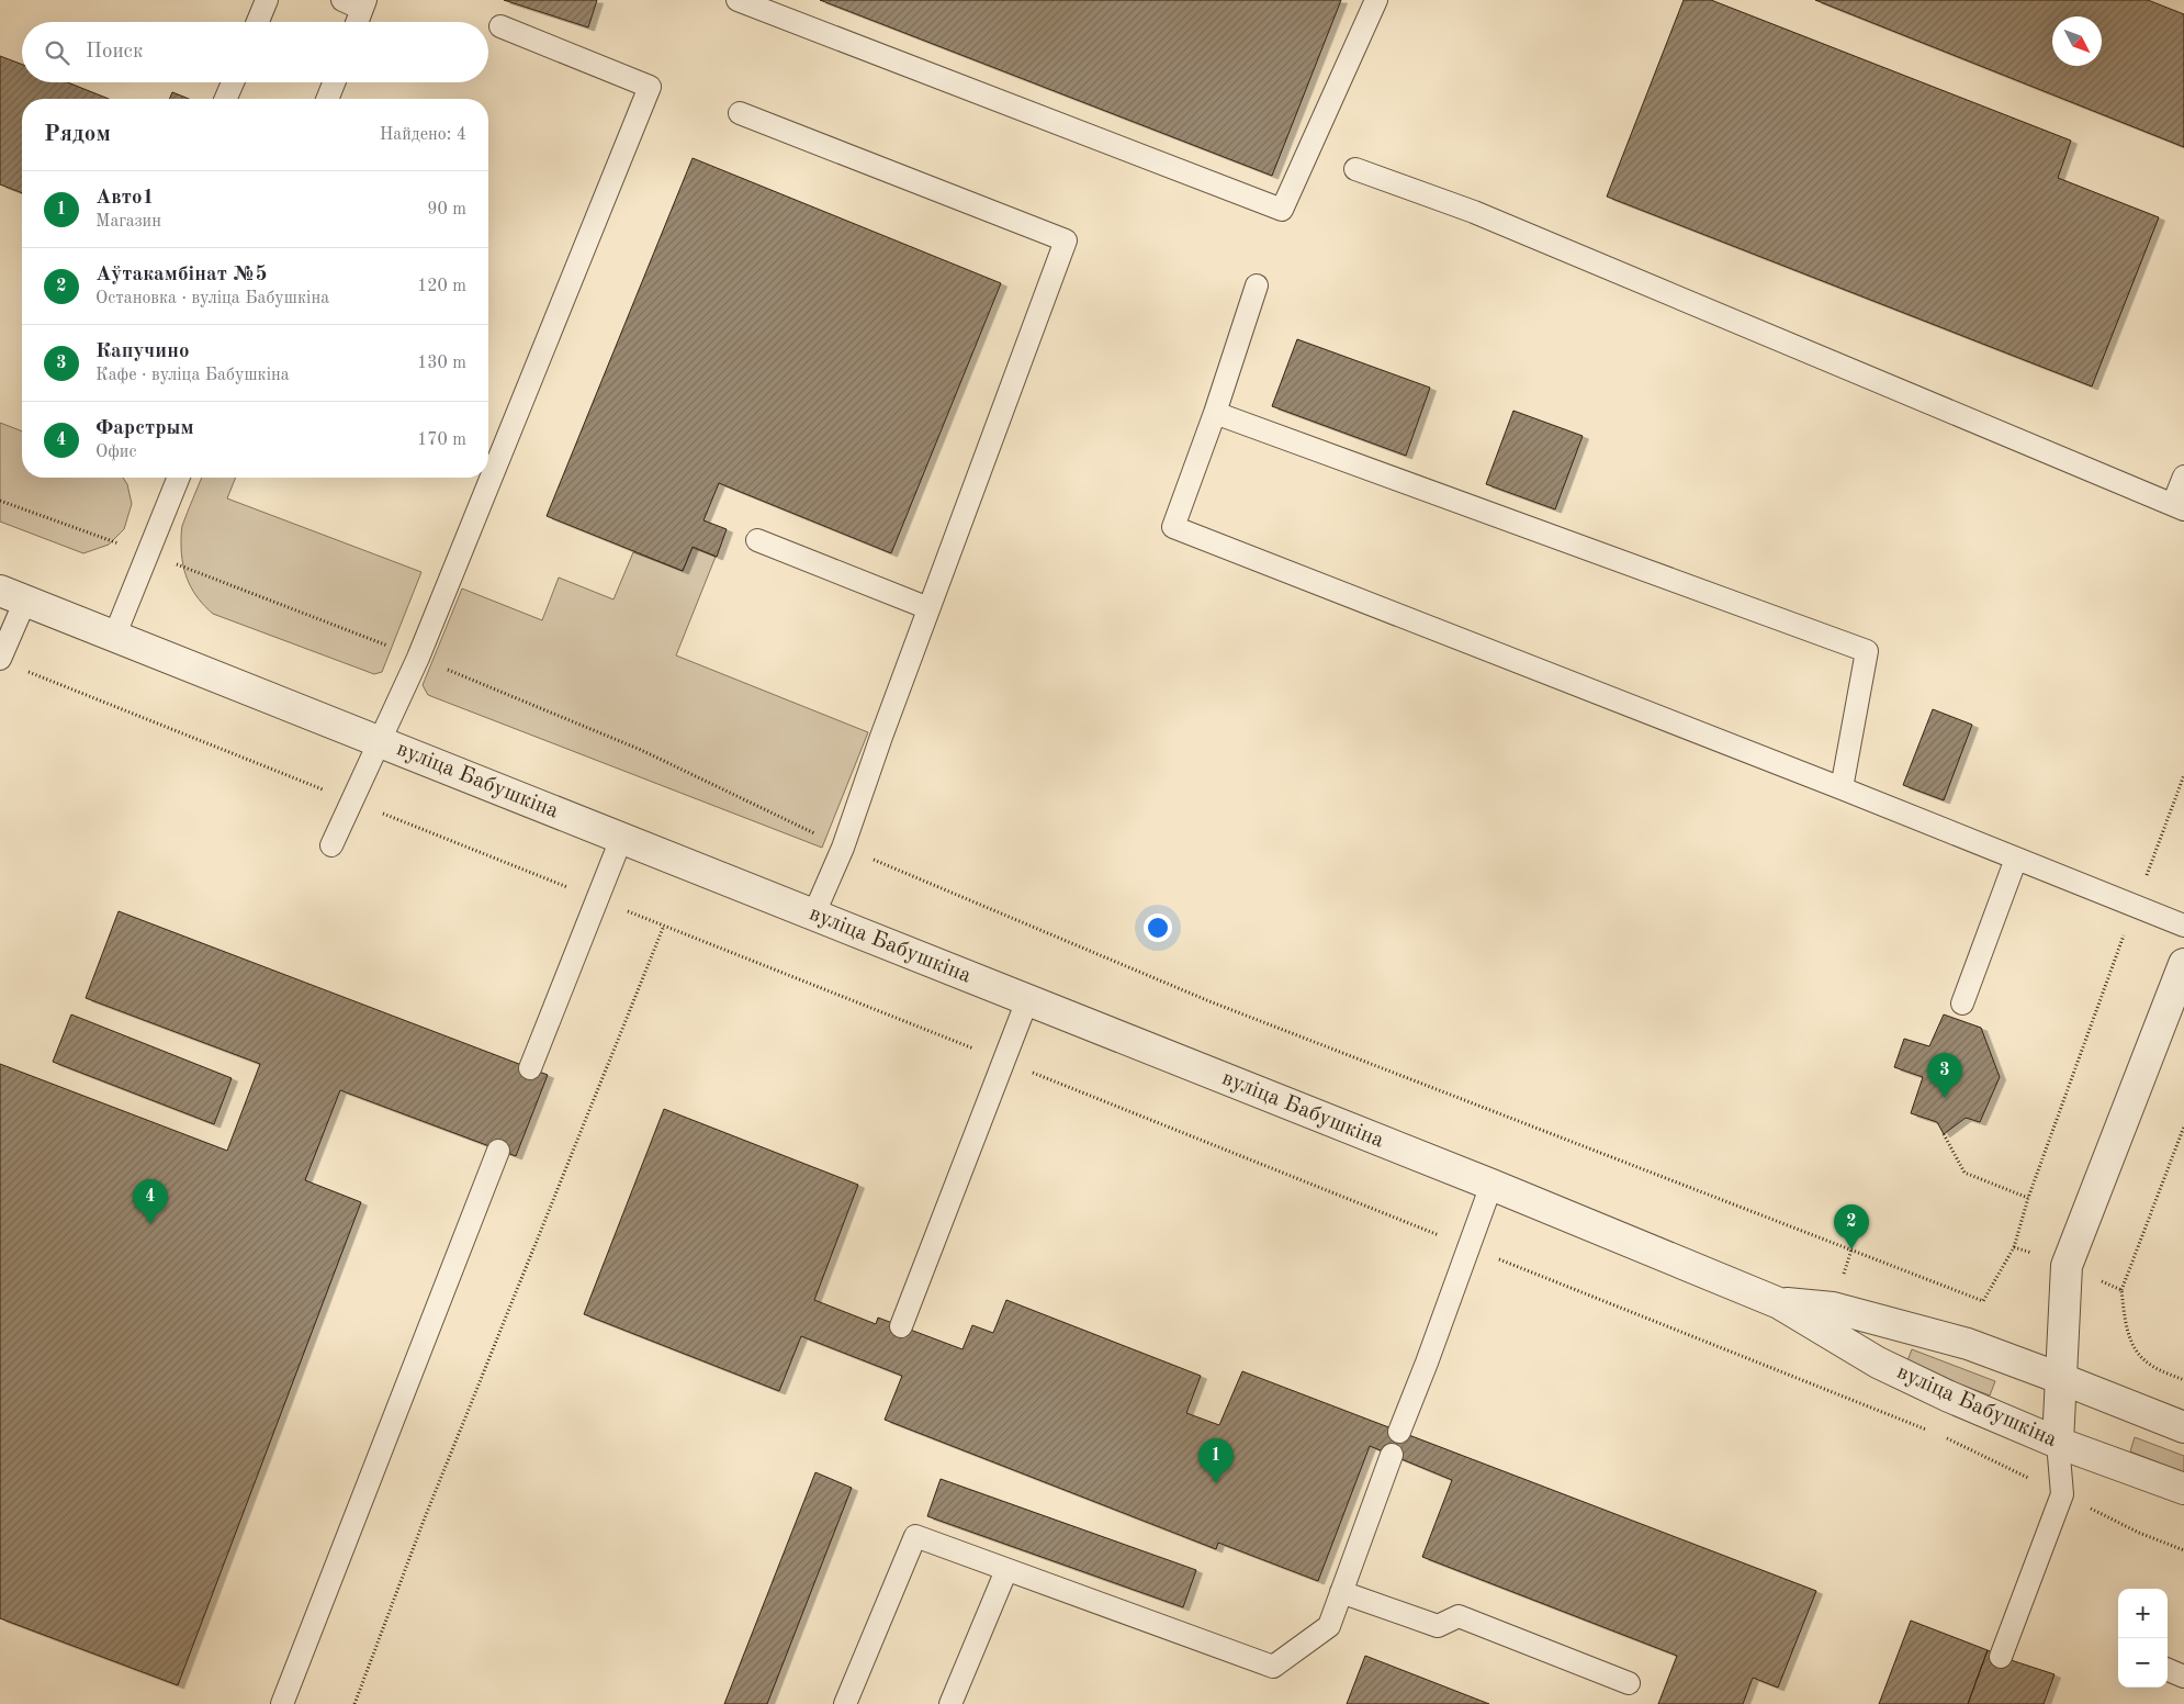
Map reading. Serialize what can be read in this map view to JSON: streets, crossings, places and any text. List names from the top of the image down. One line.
{"streets":{"street":["вуліца Бабушкіна"]},"north":"bottom right","page":{"search":"Поиск","heading":["Рядом","Найдено: 4"],"list":[{"mark":"1","name":"Авто1","note":"Магазин","value":"90 m"},{"mark":"2","name":"Аўтакамбінат №5","note":"Остановка · вуліца Бабушкіна","value":"120 m"},{"mark":"3","name":"Капучино","note":"Кафе · вуліца Бабушкіна","value":"130 m"},{"mark":"4","name":"Фарстрым","note":"Офис","value":"170 m"}],"pins":["3","4","2","1"],"map_buttons":["+","−"]}}
